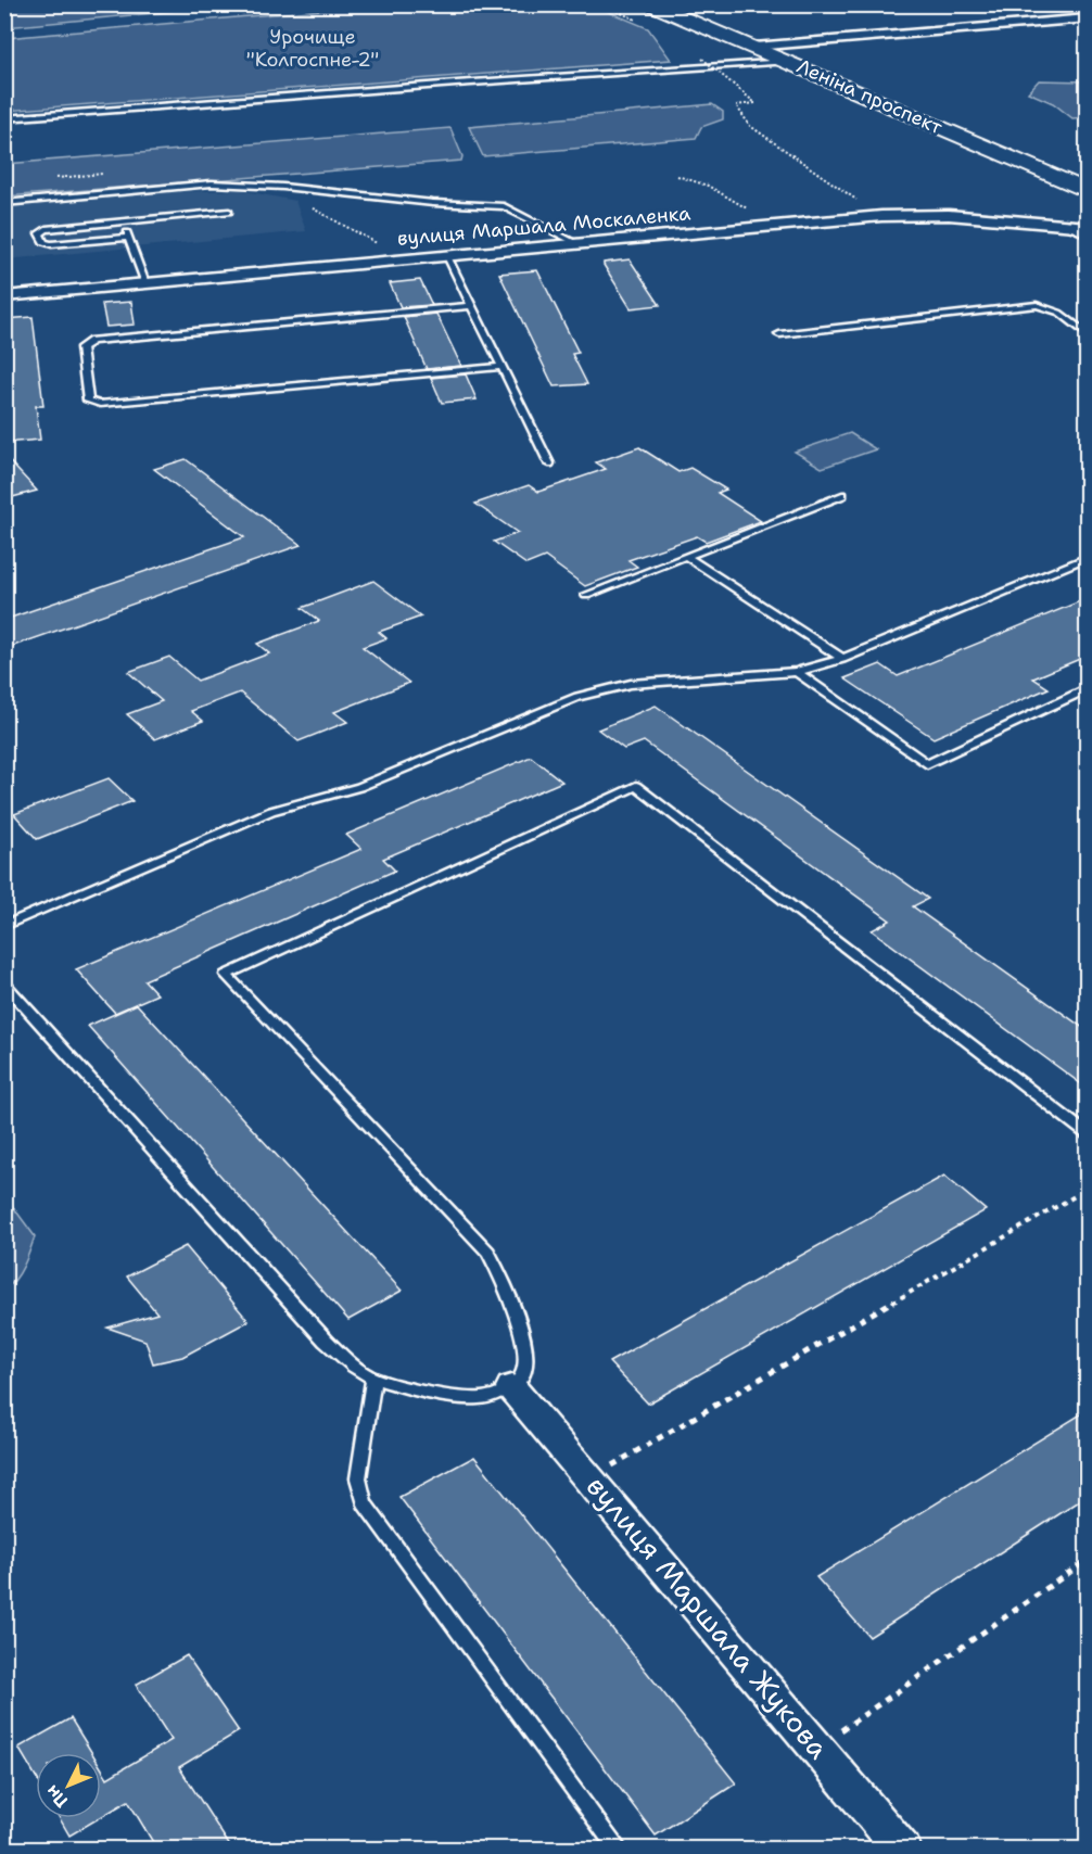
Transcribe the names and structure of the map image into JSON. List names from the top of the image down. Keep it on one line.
{"streets":{"main road":["Леніна проспект"],"street":["вулиця Маршала Москаленка","вулиця Маршала Жукова"]},"parks":["Урочище \"Колгоспне-2\""],"north":"bottom left"}
